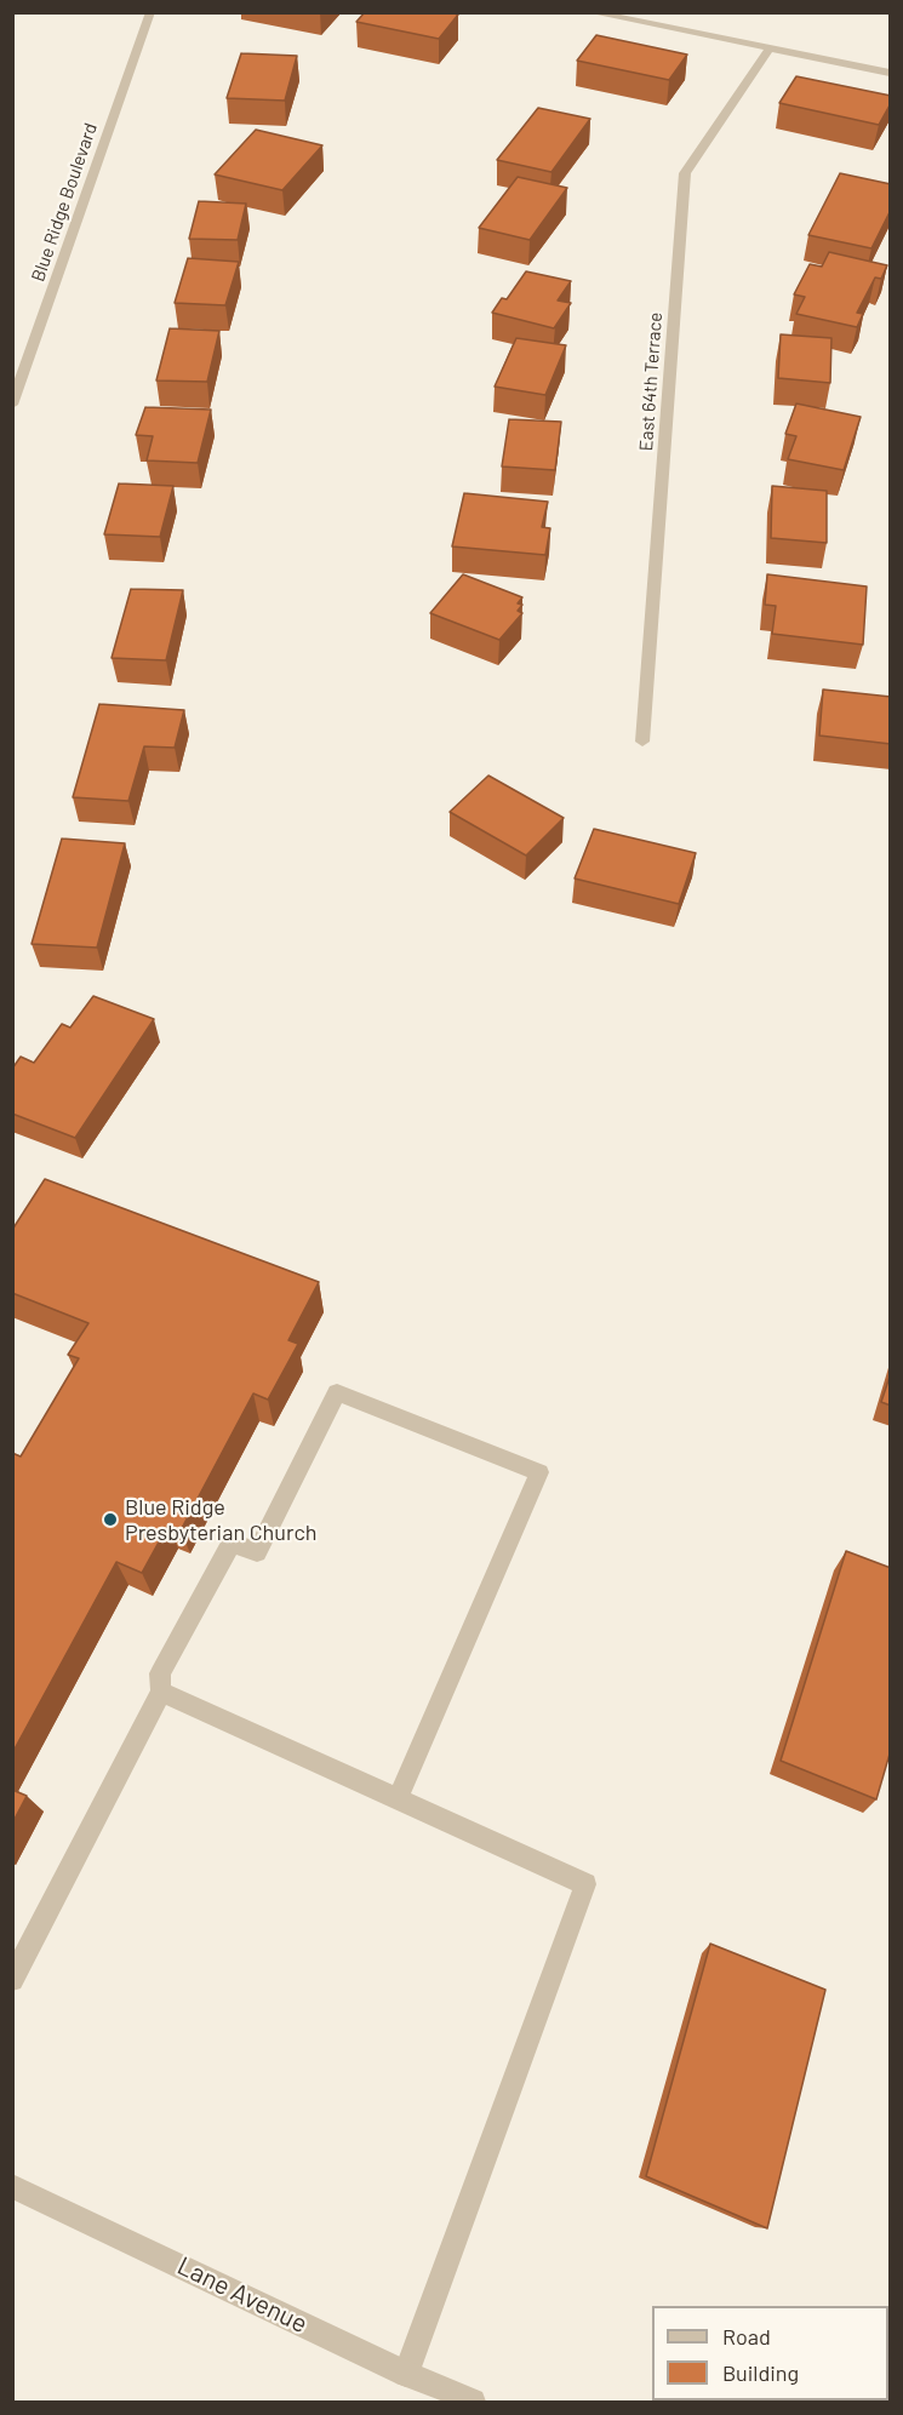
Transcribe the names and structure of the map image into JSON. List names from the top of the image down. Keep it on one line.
{"streets":{"street":["Blue Ridge Boulevard","East 64th Terrace","Lane Avenue"]},"places":["Blue Ridge Presbyterian Church"],"legend":["Road","Building"]}
